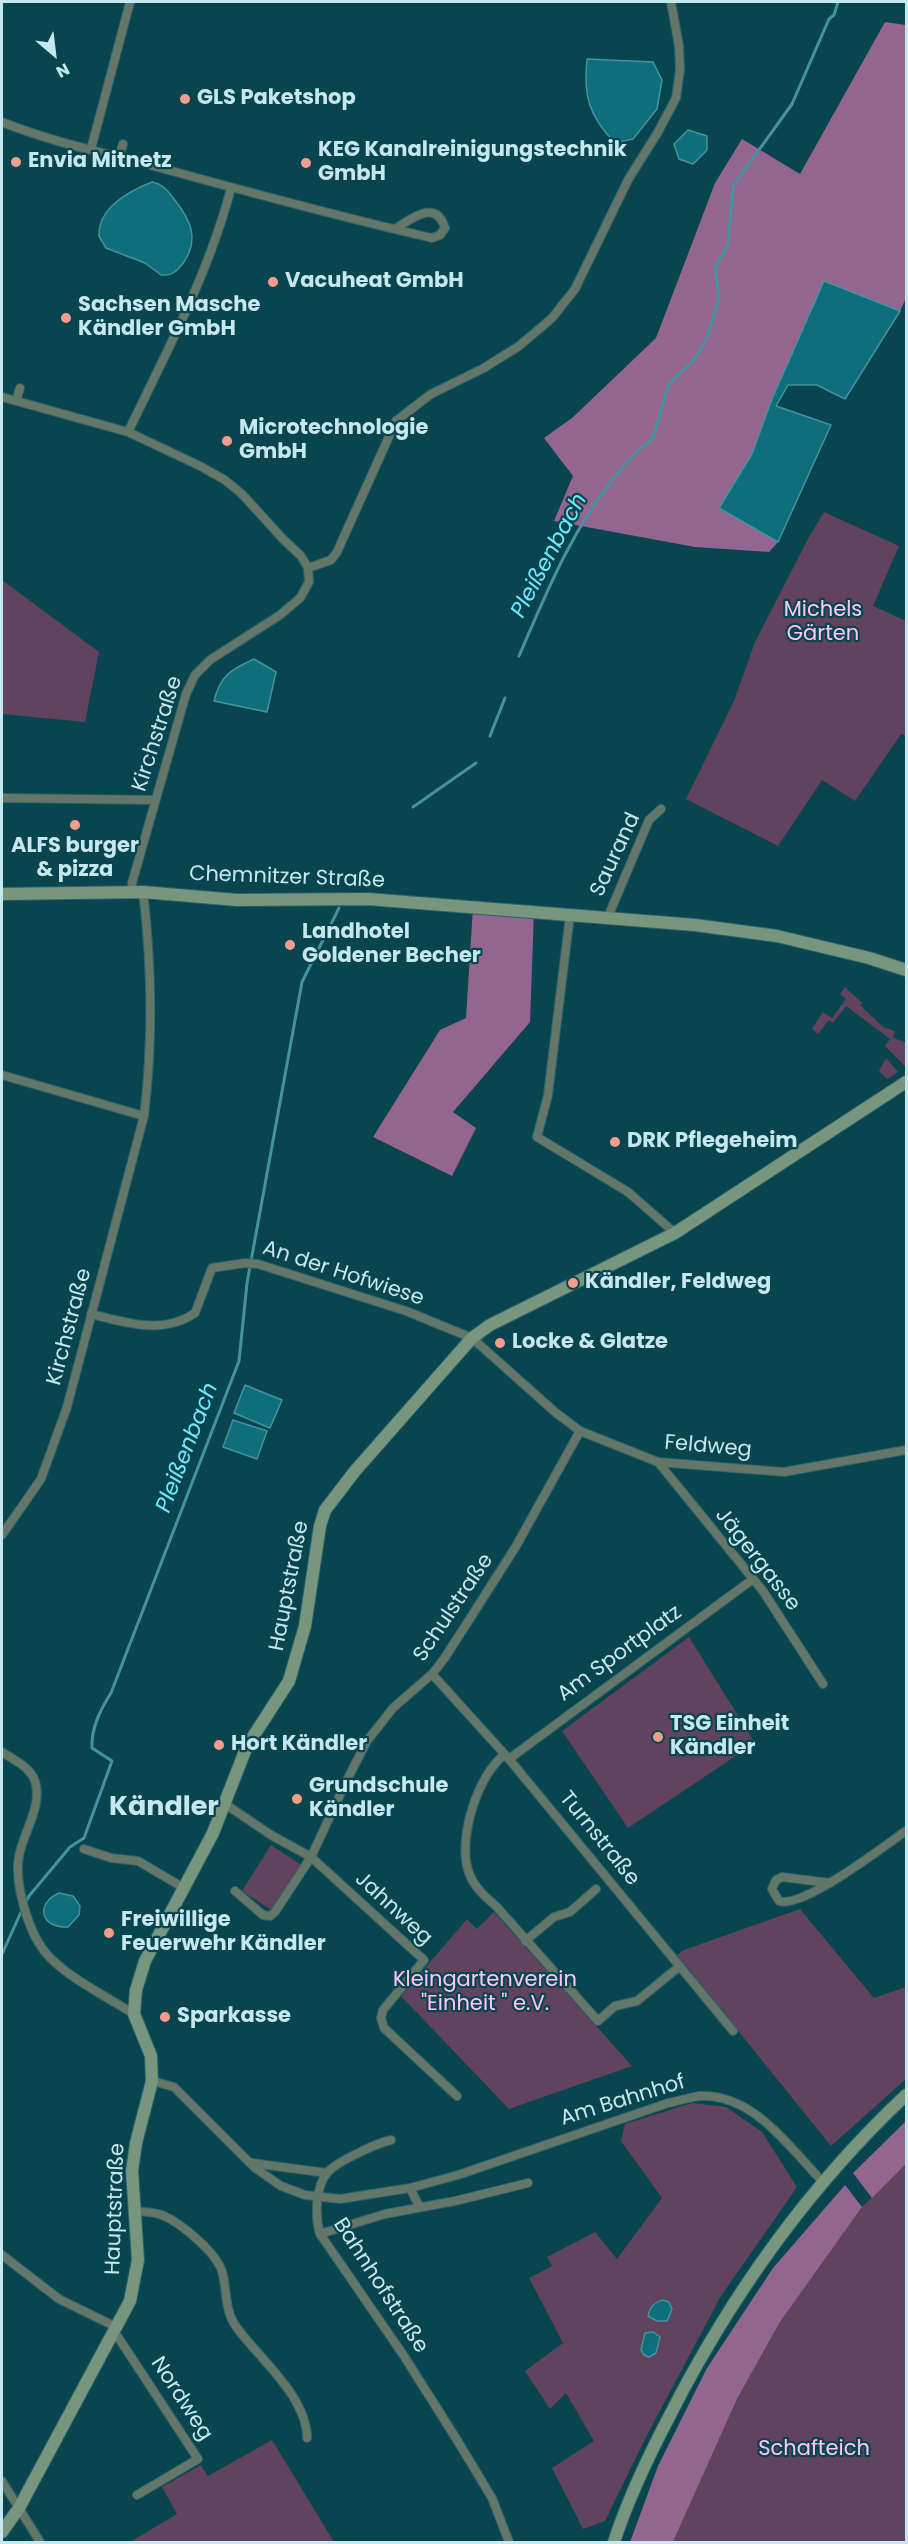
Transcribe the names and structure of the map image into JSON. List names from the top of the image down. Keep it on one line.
{"streets":{"street":["Kirchstraße","Saurand","Chemnitzer Straße","An der Hofwiese","Feldweg","Jägergasse","Hauptstraße","Schulstraße","Am Sportplatz","Turnstraße","Jahnweg","Am Bahnhof","Bahnhofstraße","Nordweg"]},"crossings":[["Kirchstraße","Chemnitzer Straße"],["Kirchstraße","An der Hofwiese"],["Saurand","Chemnitzer Straße"],["An der Hofwiese","Feldweg"],["An der Hofwiese","Hauptstraße"],["Feldweg","Jägergasse"],["Feldweg","Hauptstraße"],["Feldweg","Schulstraße"],["Jägergasse","Am Sportplatz"],["Hauptstraße","Bahnhofstraße"],["Hauptstraße","Nordweg"],["Schulstraße","Turnstraße"],["Schulstraße","Jahnweg"],["Am Sportplatz","Turnstraße"],["Am Bahnhof","Bahnhofstraße"]],"districts":["Kändler"],"water":["Pleißenbach"],"parks":["Michels Gärten","Kleingartenverein \"Einheit \" e.V.","Schafteich"],"places":["GLS Paketshop","Envia Mitnetz","KEG Kanalreinigungstechnik GmbH","Vacuheat GmbH","Sachsen Masche Kändler GmbH","Microtechnologie GmbH","ALFS burger & pizza","Landhotel Goldener Becher","DRK Pflegeheim","Kändler, Feldweg","Locke & Glatze","TSG Einheit Kändler","Hort Kändler","Grundschule Kändler","Freiwillige Feuerwehr Kändler","Sparkasse"],"north":"bottom right"}
